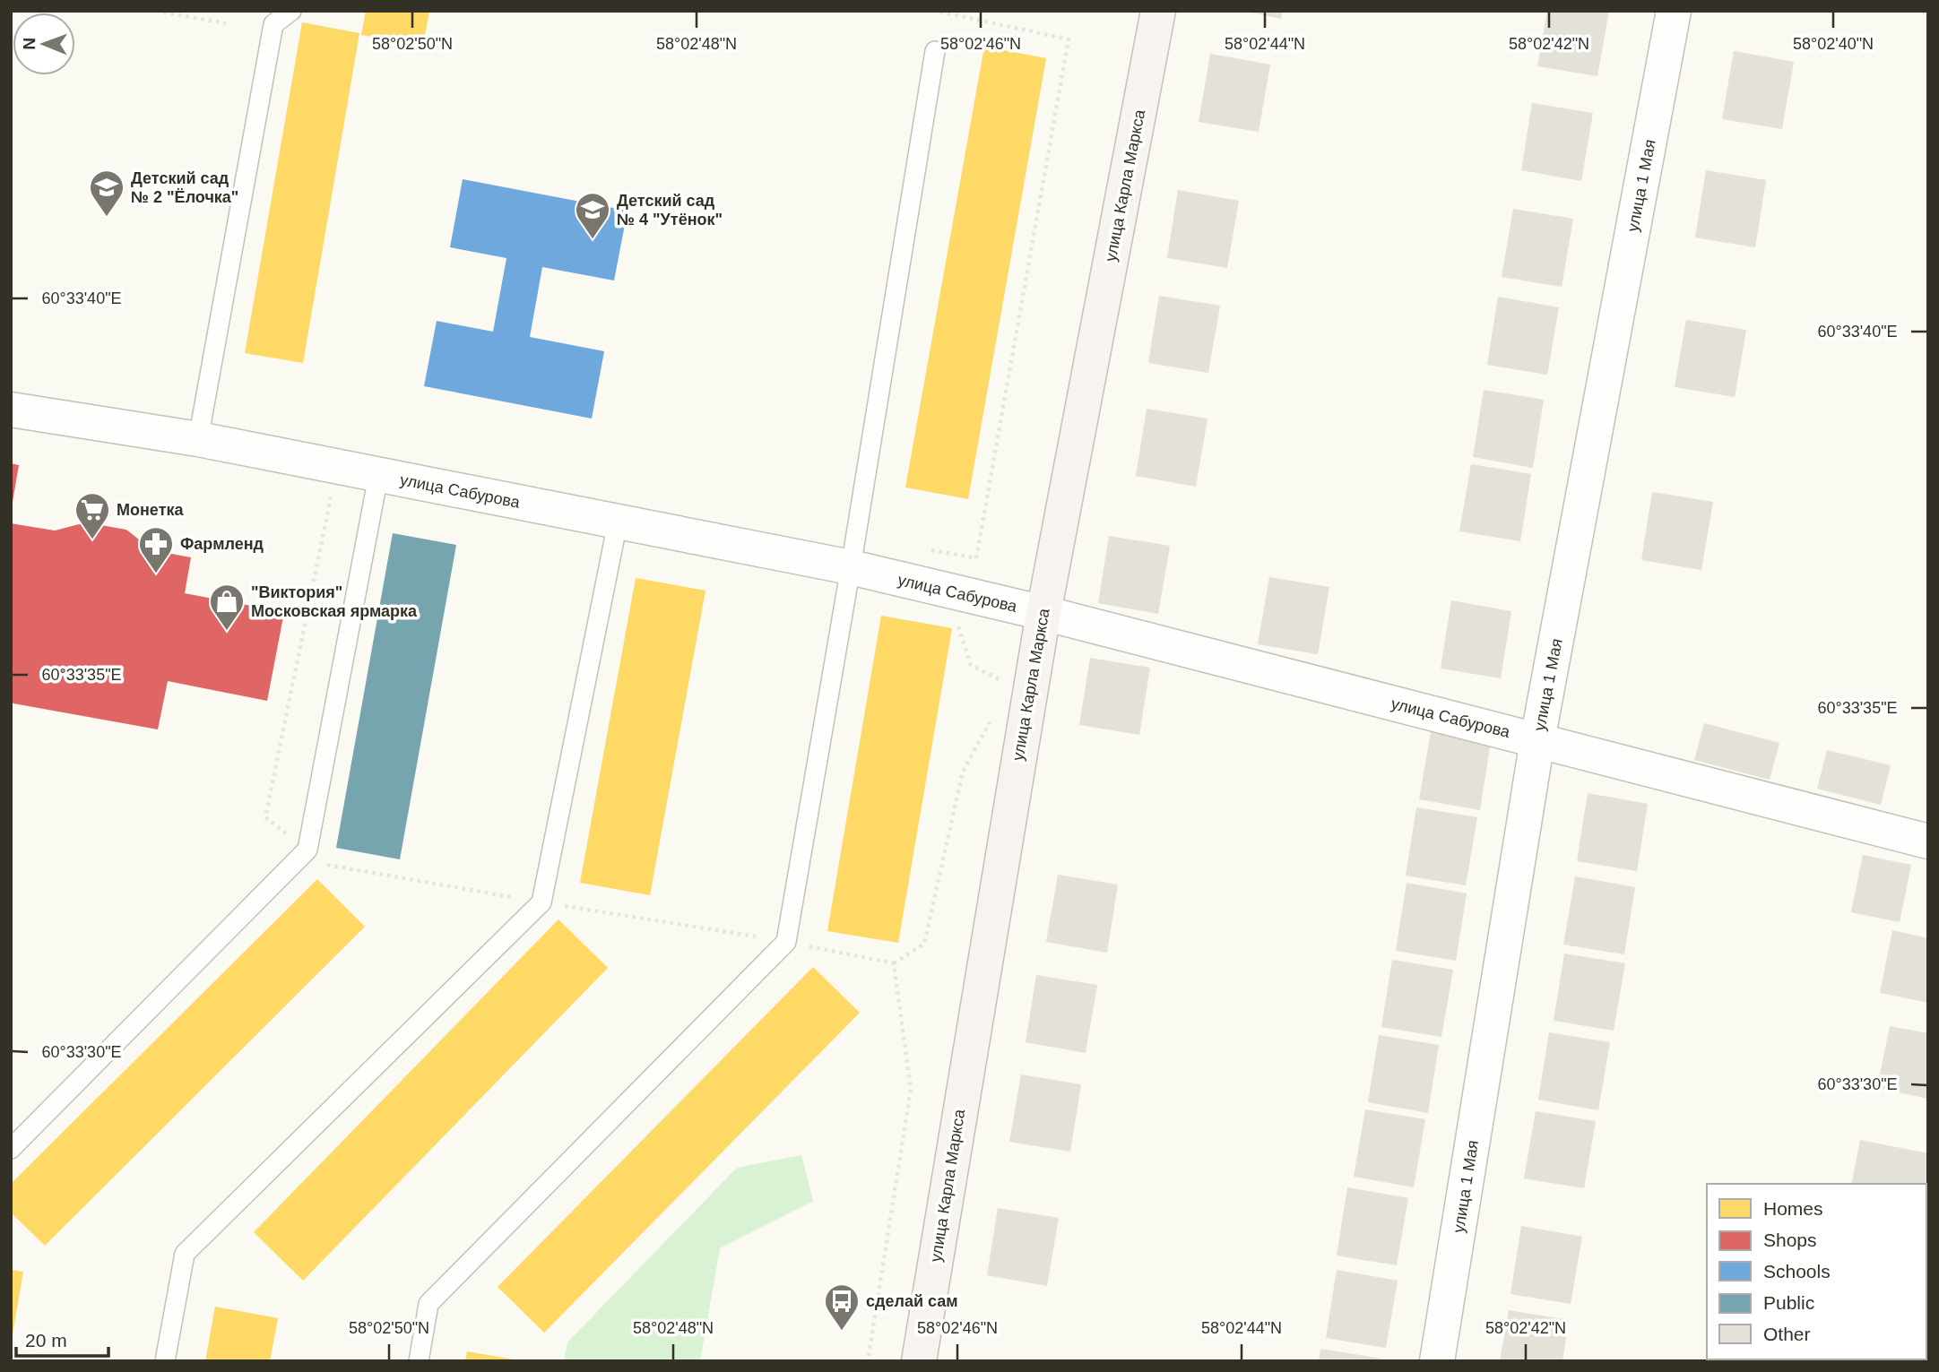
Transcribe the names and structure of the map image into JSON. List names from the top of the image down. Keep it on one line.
{"streets":{"street":["улица Карла Маркса","улица 1 Мая","улица Сабурова"]},"crossings":[["улица Карла Маркса","улица Сабурова"],["улица 1 Мая","улица Сабурова"]],"places":{"school or university":["Детский сад № 2 \"Ёлочка\"","Детский сад № 4 \"Утёнок\""],"supermarket":["Монетка"],"pharmacy":["Фармленд"],"shop":["\"Виктория\" Московская ярмарка"],"bus stop":["сделай сам"]},"legend":["Homes","Shops","Schools","Public","Other"],"scale_bar":"20 m","north":"left","coordinates":["58°02'50\"N","58°02'48\"N","58°02'46\"N","58°02'44\"N","58°02'42\"N","58°02'40\"N","60°33'40\"E","60°33'35\"E","60°33'30\"E"]}
